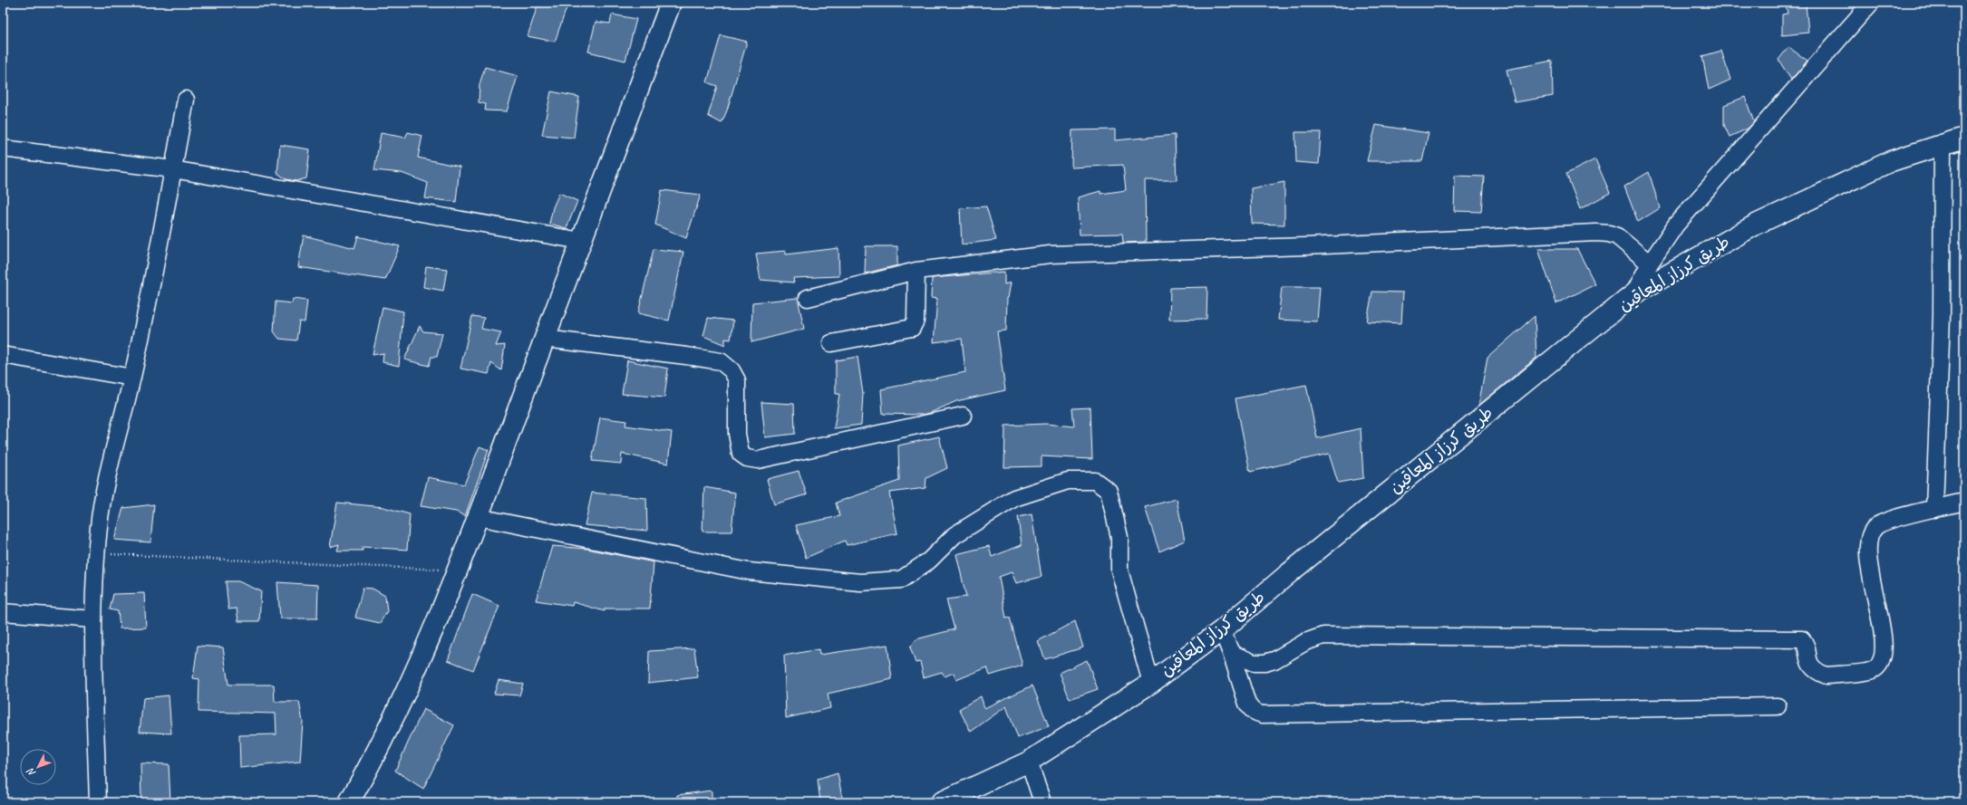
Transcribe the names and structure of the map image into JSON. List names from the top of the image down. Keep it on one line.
{"streets":{"street":["طريق كرزاز المعاقين"]},"north":"bottom left"}
